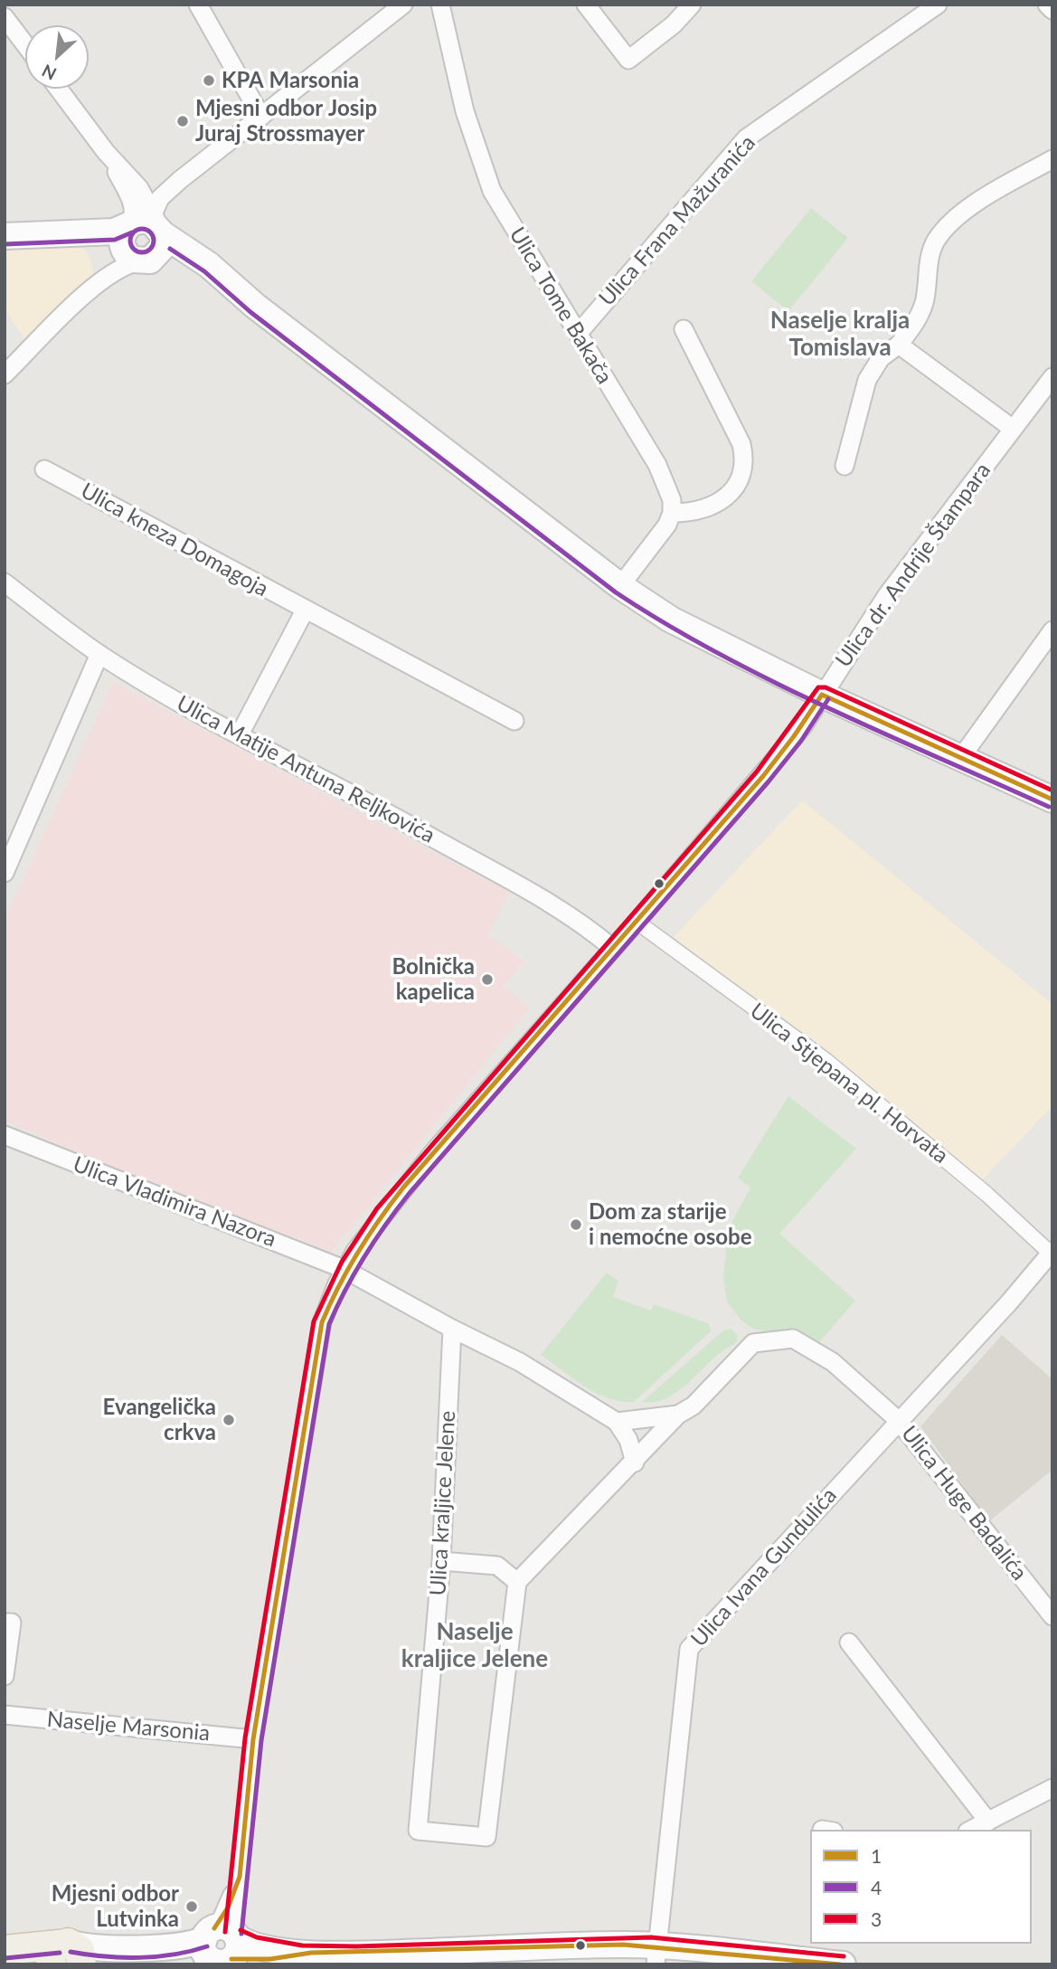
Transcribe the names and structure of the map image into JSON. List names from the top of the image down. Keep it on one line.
{"streets":{"street":["Ulica Frana Mažuranića","Ulica Tome Bakača","Ulica kneza Domagoja","Ulica dr. Andrije Štampara","Ulica Matije Antuna Reljkovića","Ulica Stjepana pl. Horvata","Ulica Vladimira Nazora","Ulica kraljice Jelene","Ulica Huge Badalića","Ulica Ivana Gundulića","Naselje Marsonia"]},"crossings":[["Ulica Frana Mažuranića","Ulica Tome Bakača"],["Ulica dr. Andrije Štampara","Ulica Matije Antuna Reljkovića"],["Ulica dr. Andrije Štampara","Ulica Stjepana pl. Horvata"],["Ulica dr. Andrije Štampara","Ulica Vladimira Nazora"],["Ulica dr. Andrije Štampara","Naselje Marsonia"],["Ulica Stjepana pl. Horvata","Ulica Ivana Gundulića"],["Ulica Huge Badalića","Ulica Ivana Gundulića"]],"districts":["Naselje kralja Tomislava","Naselje kraljice Jelene"],"places":["KPA Marsonia","Mjesni odbor Josip Juraj Strossmayer","Bolnička kapelica","Dom za starije i nemoćne osobe","Evangelička crkva","Mjesni odbor Lutvinka"],"lines":["transit line 4","transit line 3","transit line 1"],"legend":["1","4","3"],"north":"bottom left"}
